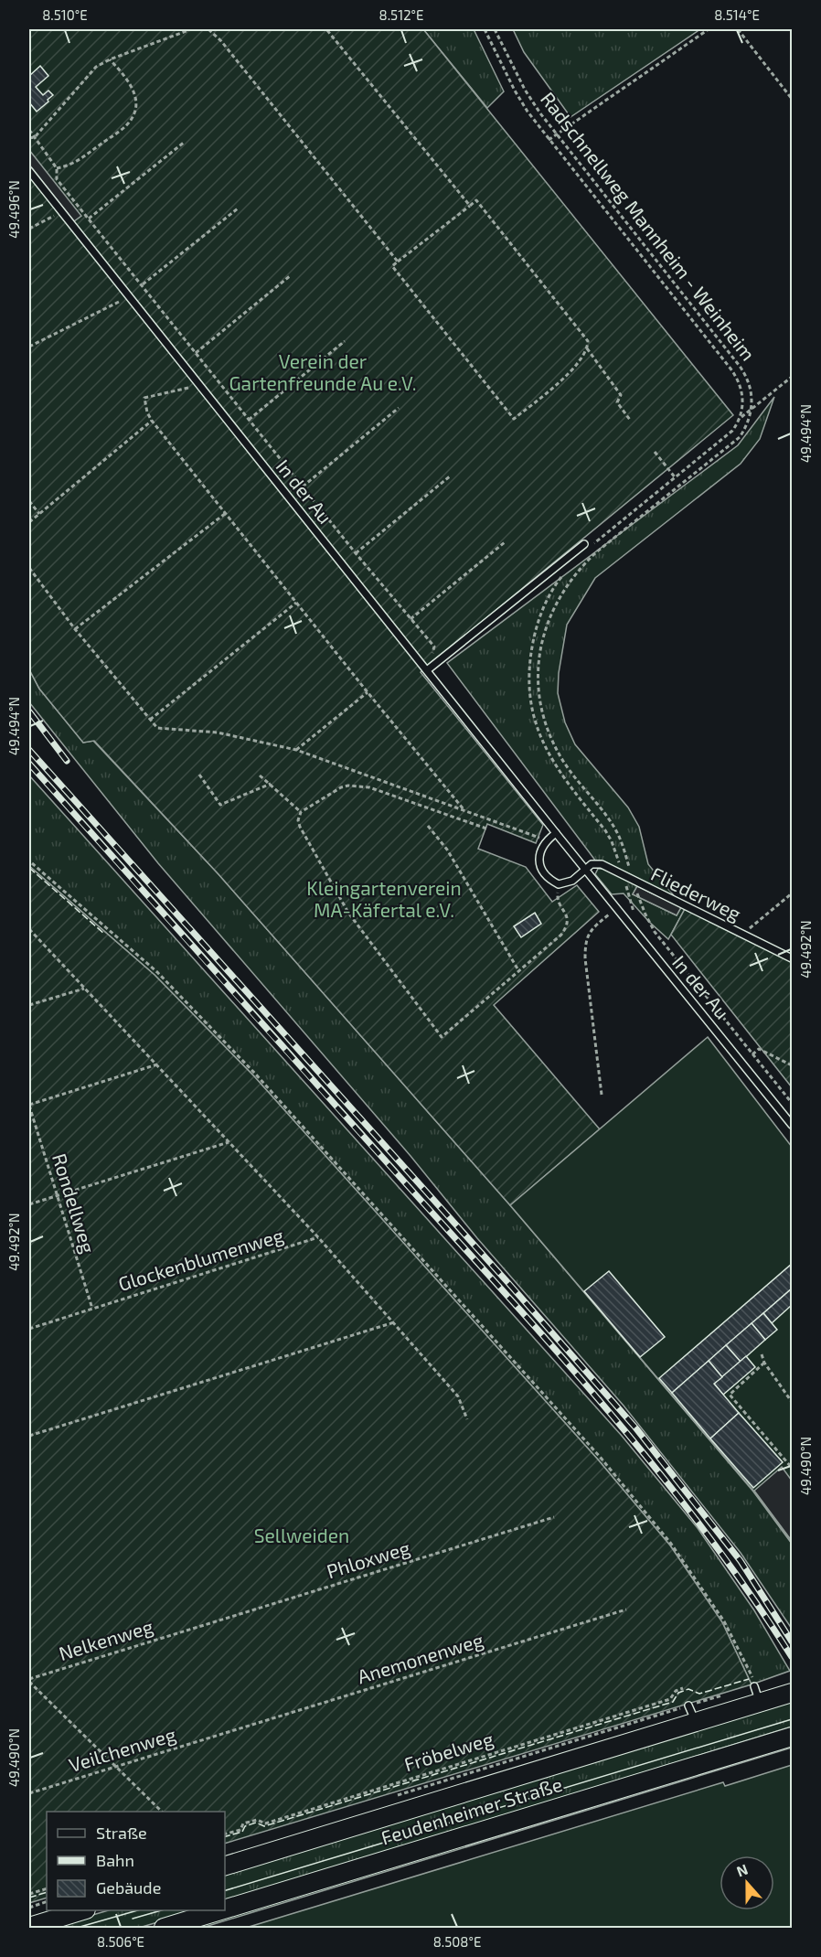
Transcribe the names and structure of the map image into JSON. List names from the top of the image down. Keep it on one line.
{"streets":{"main road":["Feudenheimer Straße"],"lane":["In der Au","Fliederweg"],"path":["Radschnellweg Mannheim - Weinheim","Rondellweg","Glockenblumenweg","Phloxweg","Nelkenweg","Anemonenweg","Veilchenweg","Fröbelweg"]},"crossings":[["Radschnellweg Mannheim - Weinheim","Fliederweg"],["In der Au","Fliederweg"],["Rondellweg","Glockenblumenweg"],["Phloxweg","Nelkenweg"],["Anemonenweg","Veilchenweg"]],"parks":["Verein der Gartenfreunde Au e.V.","Kleingartenverein MA-Käfertal e.V.","Sellweiden"],"legend":["Straße","Bahn","Gebäude"],"north":"top","coordinates":["8.510°E","8.512°E","8.514°E","49.496°N","49.494°N","49.492°N","49.490°N","8.506°E","8.508°E"]}
